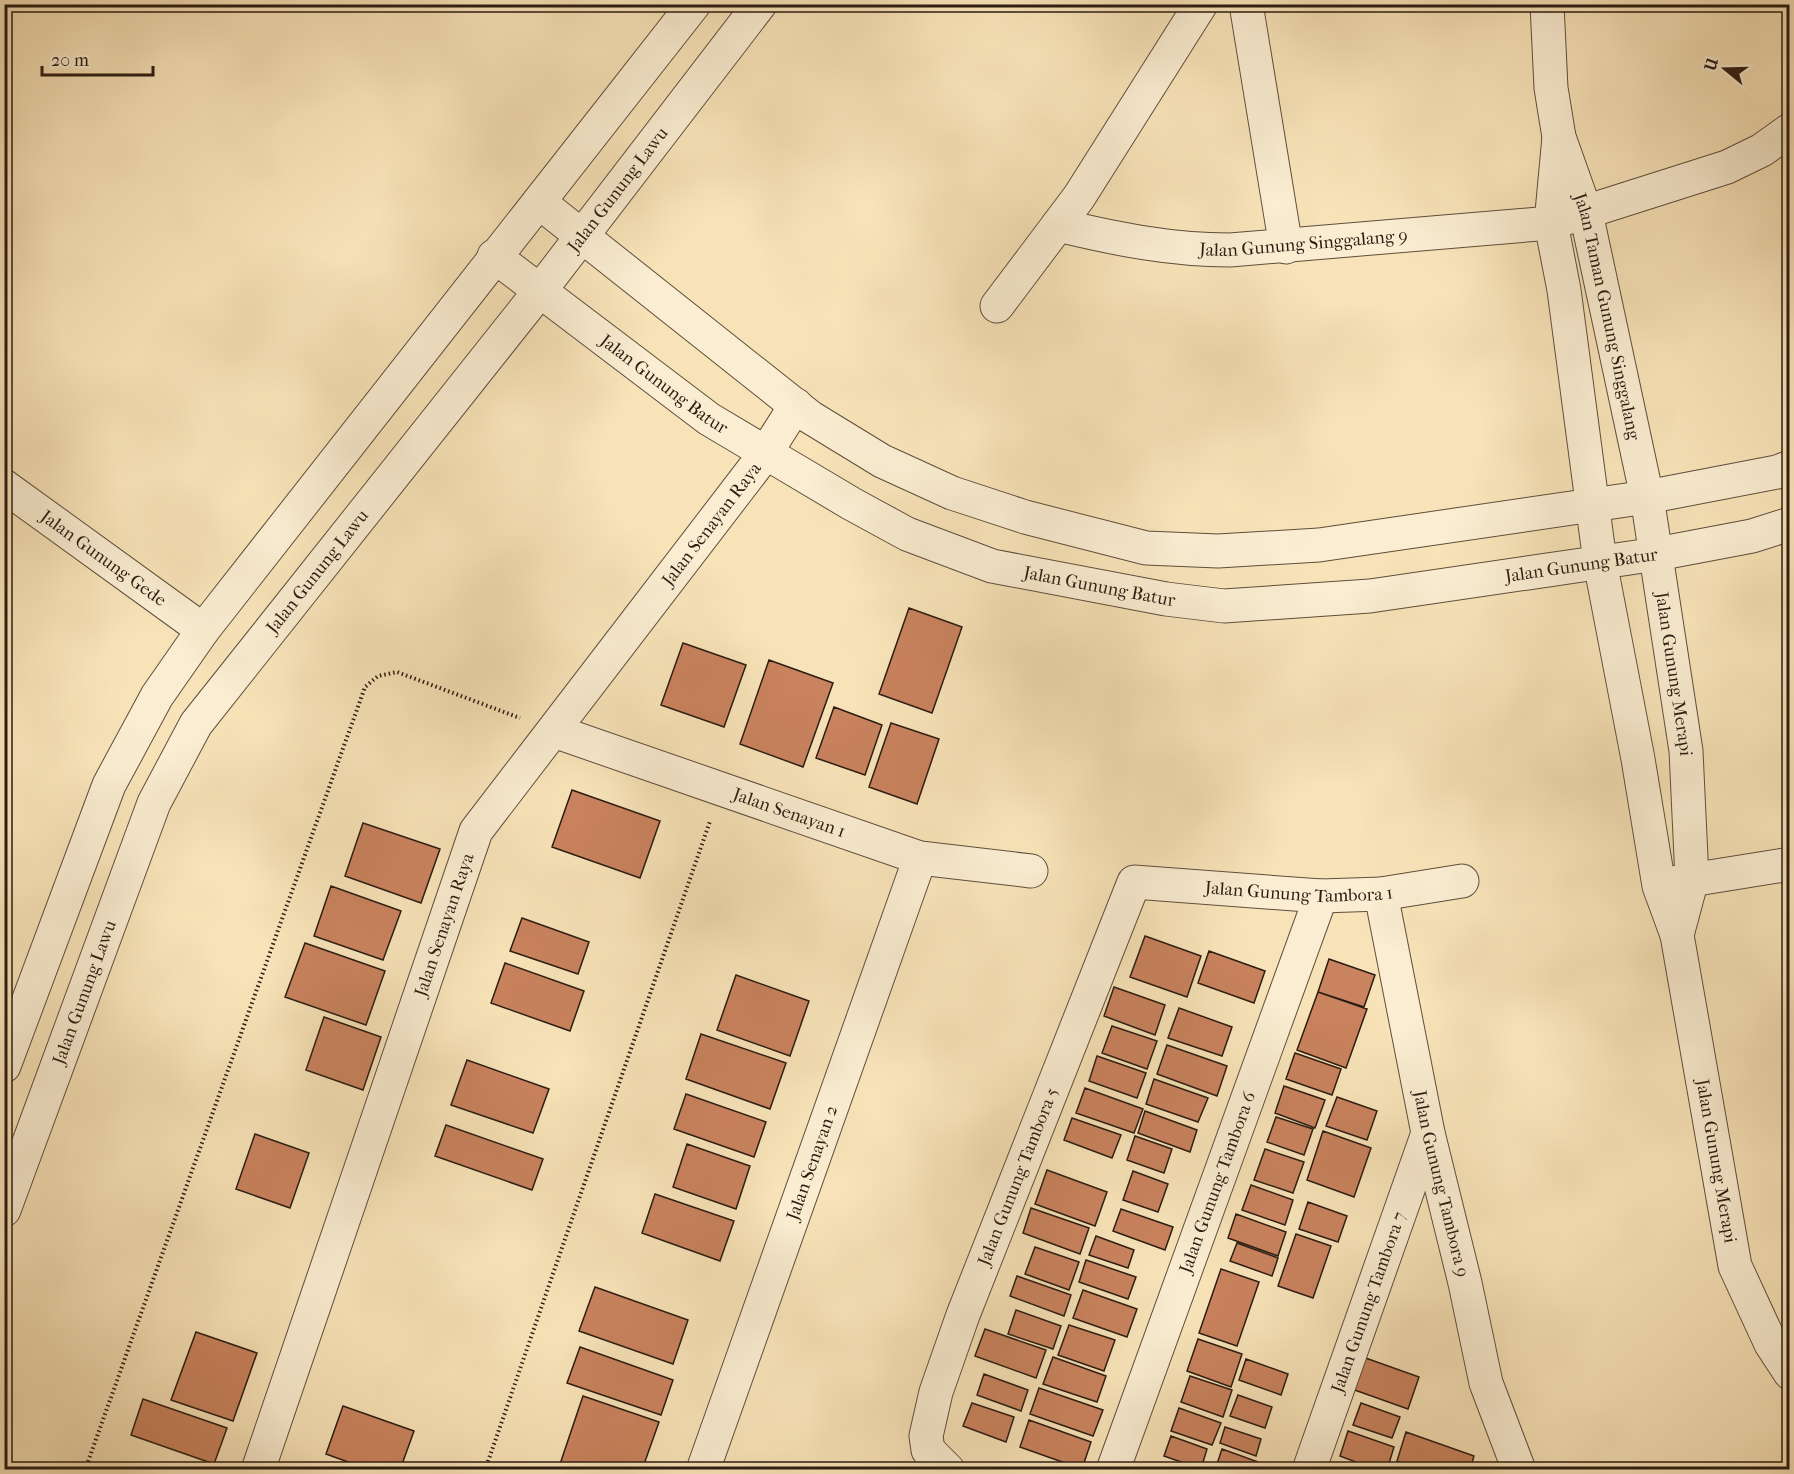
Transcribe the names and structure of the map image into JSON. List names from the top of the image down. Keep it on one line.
{"streets":{"street":["Jalan Gunung Lawu","Jalan Gunung Singgalang 9","Jalan Taman Gunung Singgalang","Jalan Gunung Batur","Jalan Senayan Raya","Jalan Gunung Gede","Jalan Gunung Merapi","Jalan Senayan 1","Jalan Gunung Tambora 1","Jalan Senayan 2","Jalan Gunung Tambora 5","Jalan Gunung Tambora 6","Jalan Gunung Tambora 9","Jalan Gunung Tambora 7"]},"crossings":[["Jalan Gunung Lawu","Jalan Gunung Batur"],["Jalan Gunung Singgalang 9","Jalan Taman Gunung Singgalang"],["Jalan Taman Gunung Singgalang","Jalan Gunung Batur"],["Jalan Taman Gunung Singgalang","Jalan Gunung Merapi"],["Jalan Gunung Batur","Jalan Senayan Raya"],["Jalan Gunung Batur","Jalan Gunung Merapi"],["Jalan Senayan Raya","Jalan Senayan 1"],["Jalan Senayan 1","Jalan Senayan 2"],["Jalan Gunung Tambora 1","Jalan Gunung Tambora 5"],["Jalan Gunung Tambora 1","Jalan Gunung Tambora 6"],["Jalan Gunung Tambora 1","Jalan Gunung Tambora 9"],["Jalan Gunung Tambora 9","Jalan Gunung Tambora 7"]],"scale_bar":"20 m","north":"left"}
